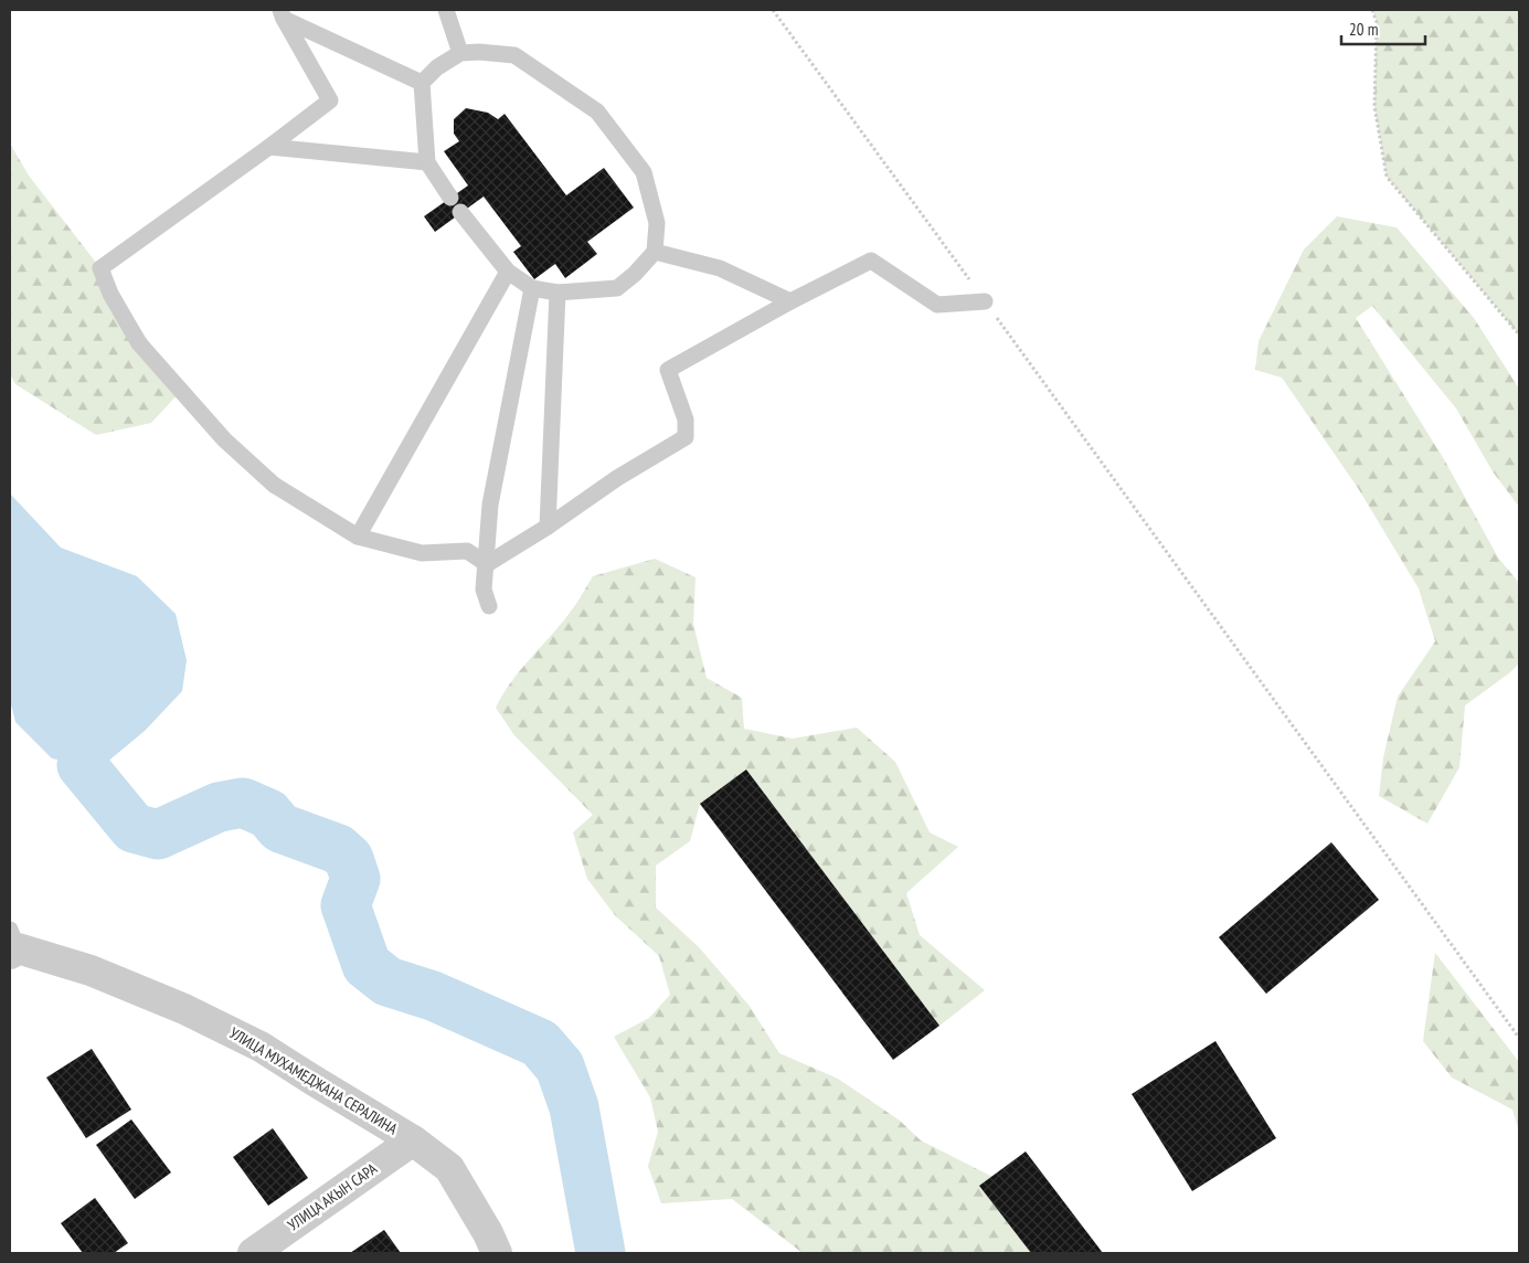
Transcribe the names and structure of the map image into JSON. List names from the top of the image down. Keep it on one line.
{"streets":{"street":["УЛИЦА МУХАМЕДЖАНА СЕРАЛИНА","УЛИЦА АКЫН САРА"]},"crossings":[["УЛИЦА МУХАМЕДЖАНА СЕРАЛИНА","УЛИЦА АКЫН САРА"]],"scale_bar":"20 m"}
